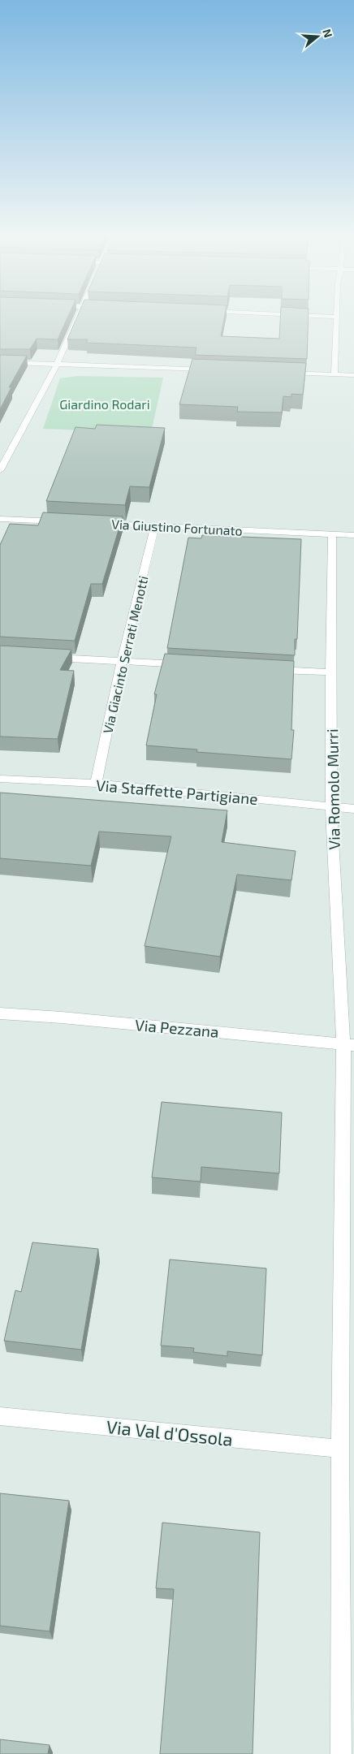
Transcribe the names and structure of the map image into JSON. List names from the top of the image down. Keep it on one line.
{"streets":{"street":["Via Giustino Fortunato","Via Giacinto Serrati Menotti","Via Romolo Murri","Via Staffette Partigiane","Via Pezzana","Via Val d'Ossola"]},"crossings":[["Via Giustino Fortunato","Via Giacinto Serrati Menotti"],["Via Giustino Fortunato","Via Romolo Murri"],["Via Giacinto Serrati Menotti","Via Staffette Partigiane"],["Via Romolo Murri","Via Staffette Partigiane"],["Via Romolo Murri","Via Pezzana"],["Via Romolo Murri","Via Val d'Ossola"]],"parks":["Giardino Rodari"],"north":"right"}
